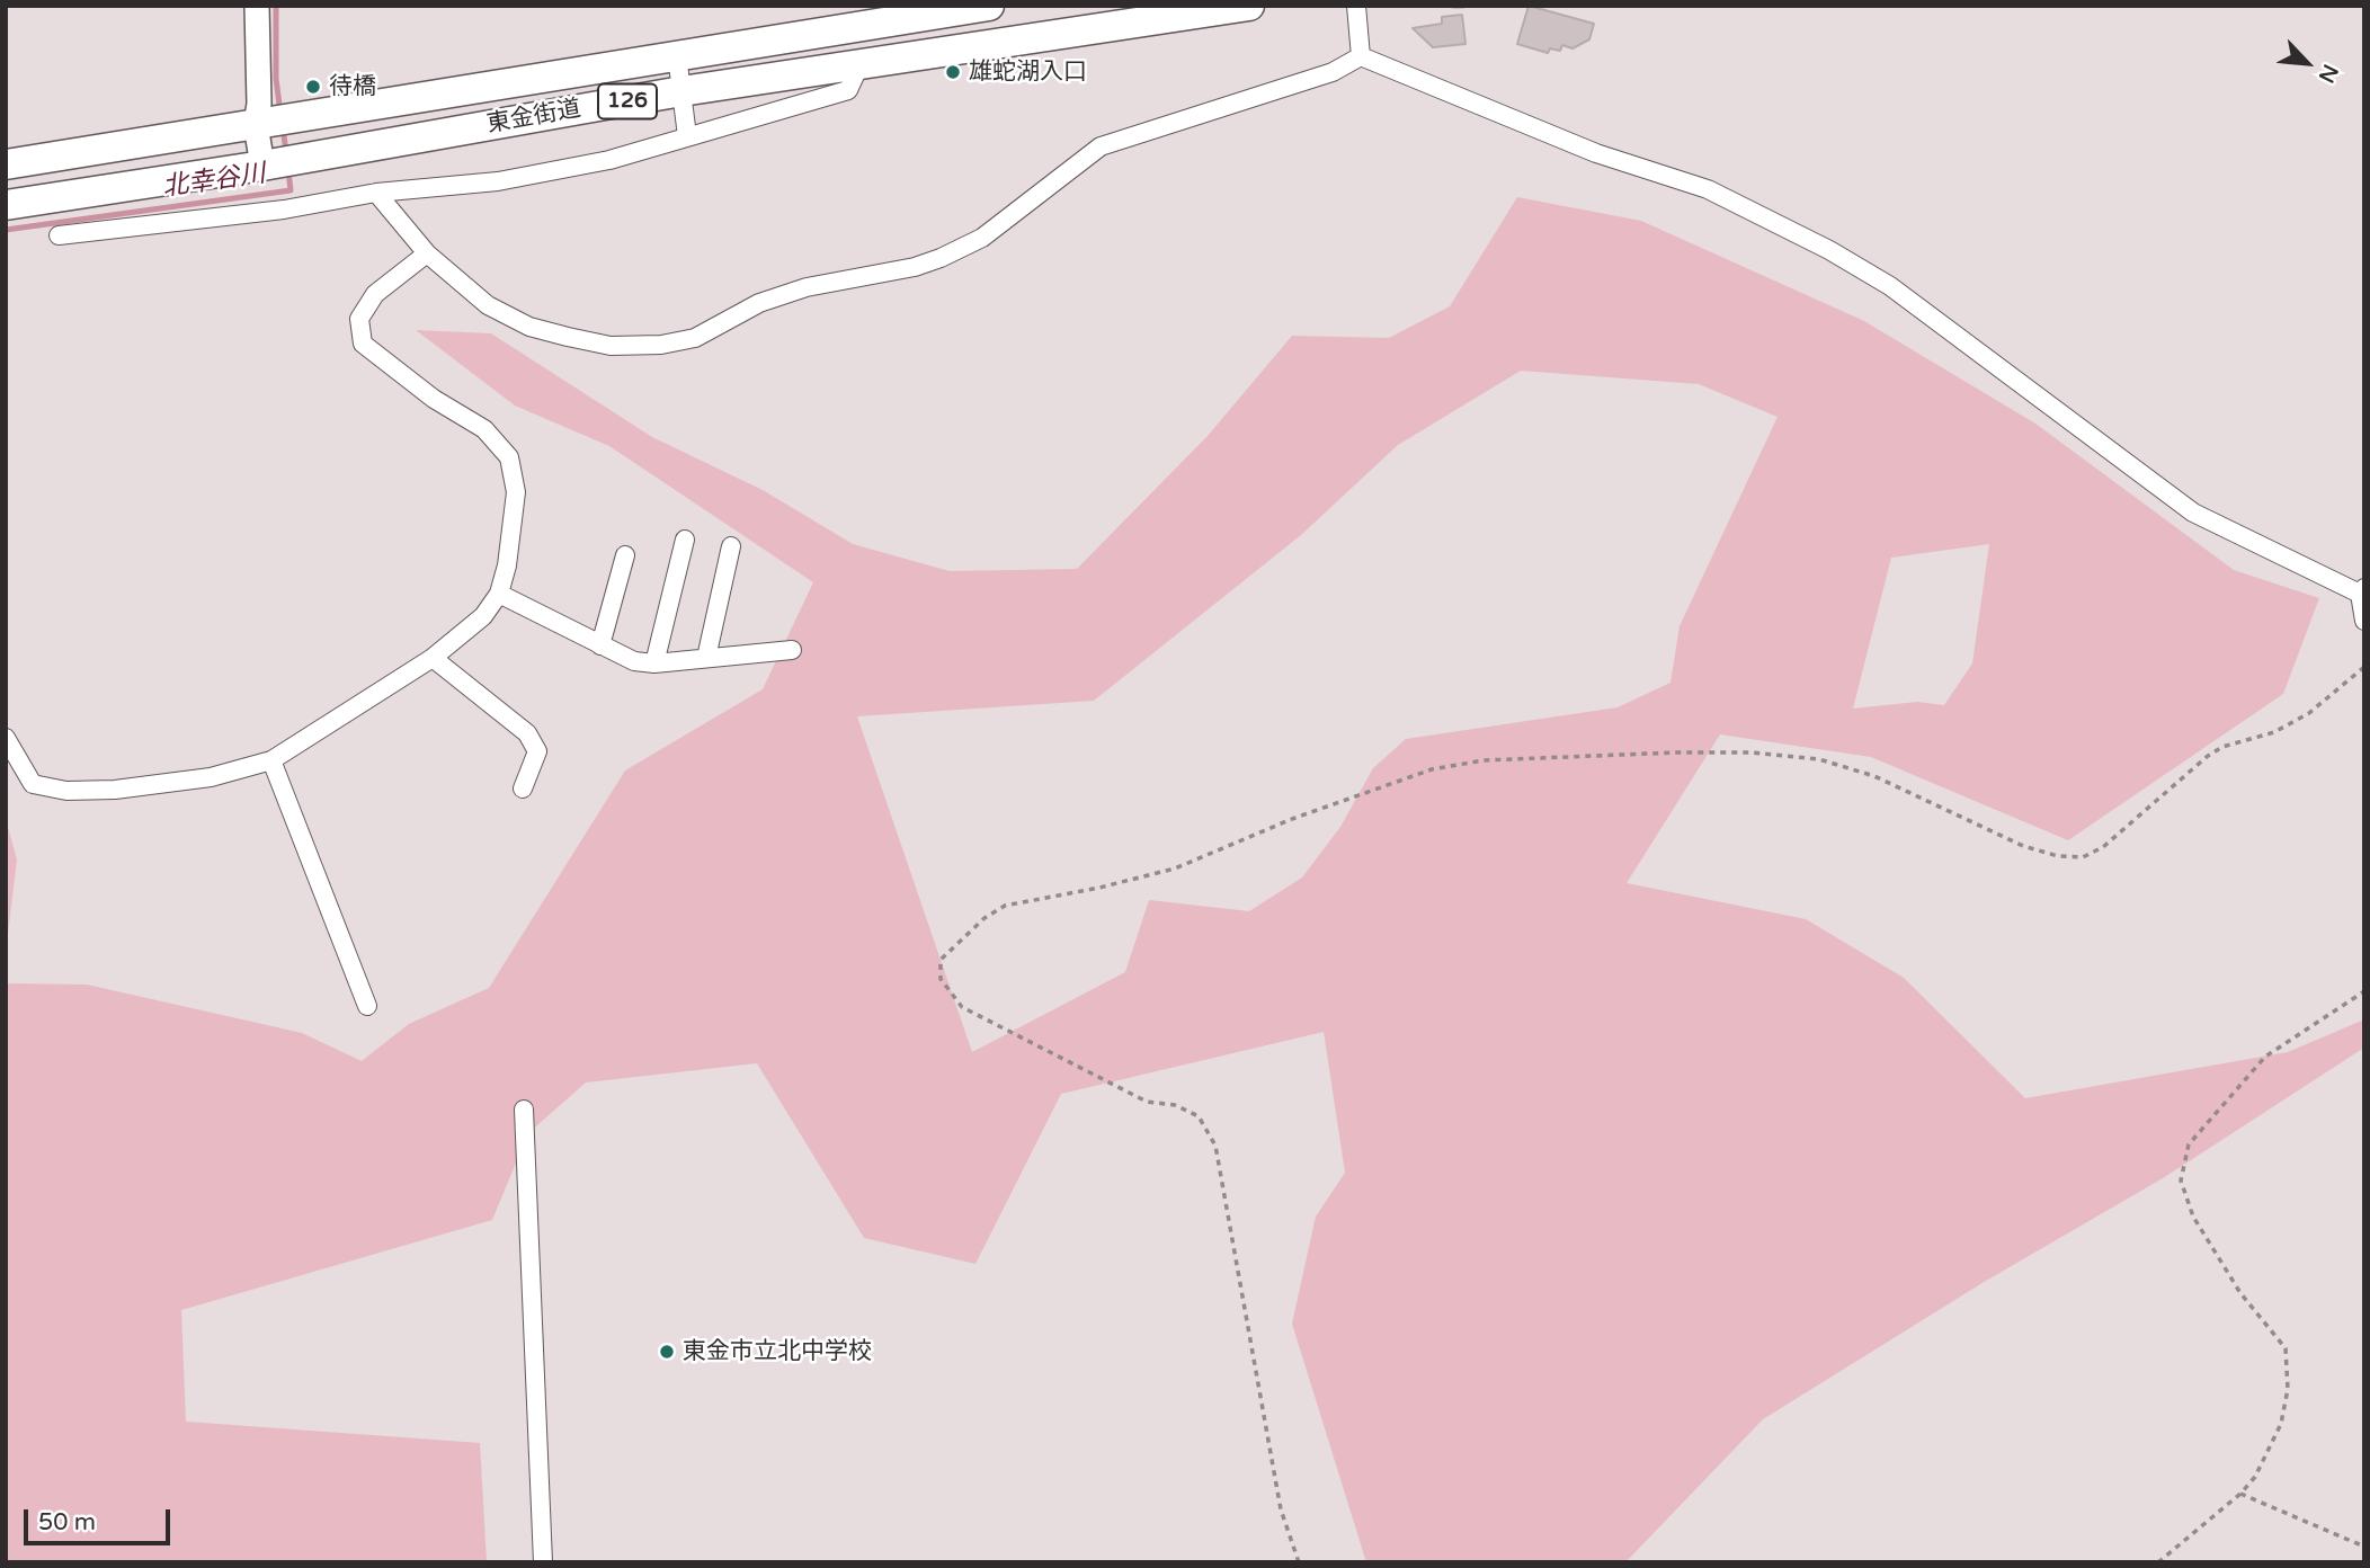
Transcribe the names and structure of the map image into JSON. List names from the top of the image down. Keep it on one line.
{"streets":{"highway":["126","東金街道"]},"water":["北幸谷川"],"places":["雄蛇湖入口","待橋","東金市立北中学校"],"scale_bar":"50 m","north":"bottom right"}
